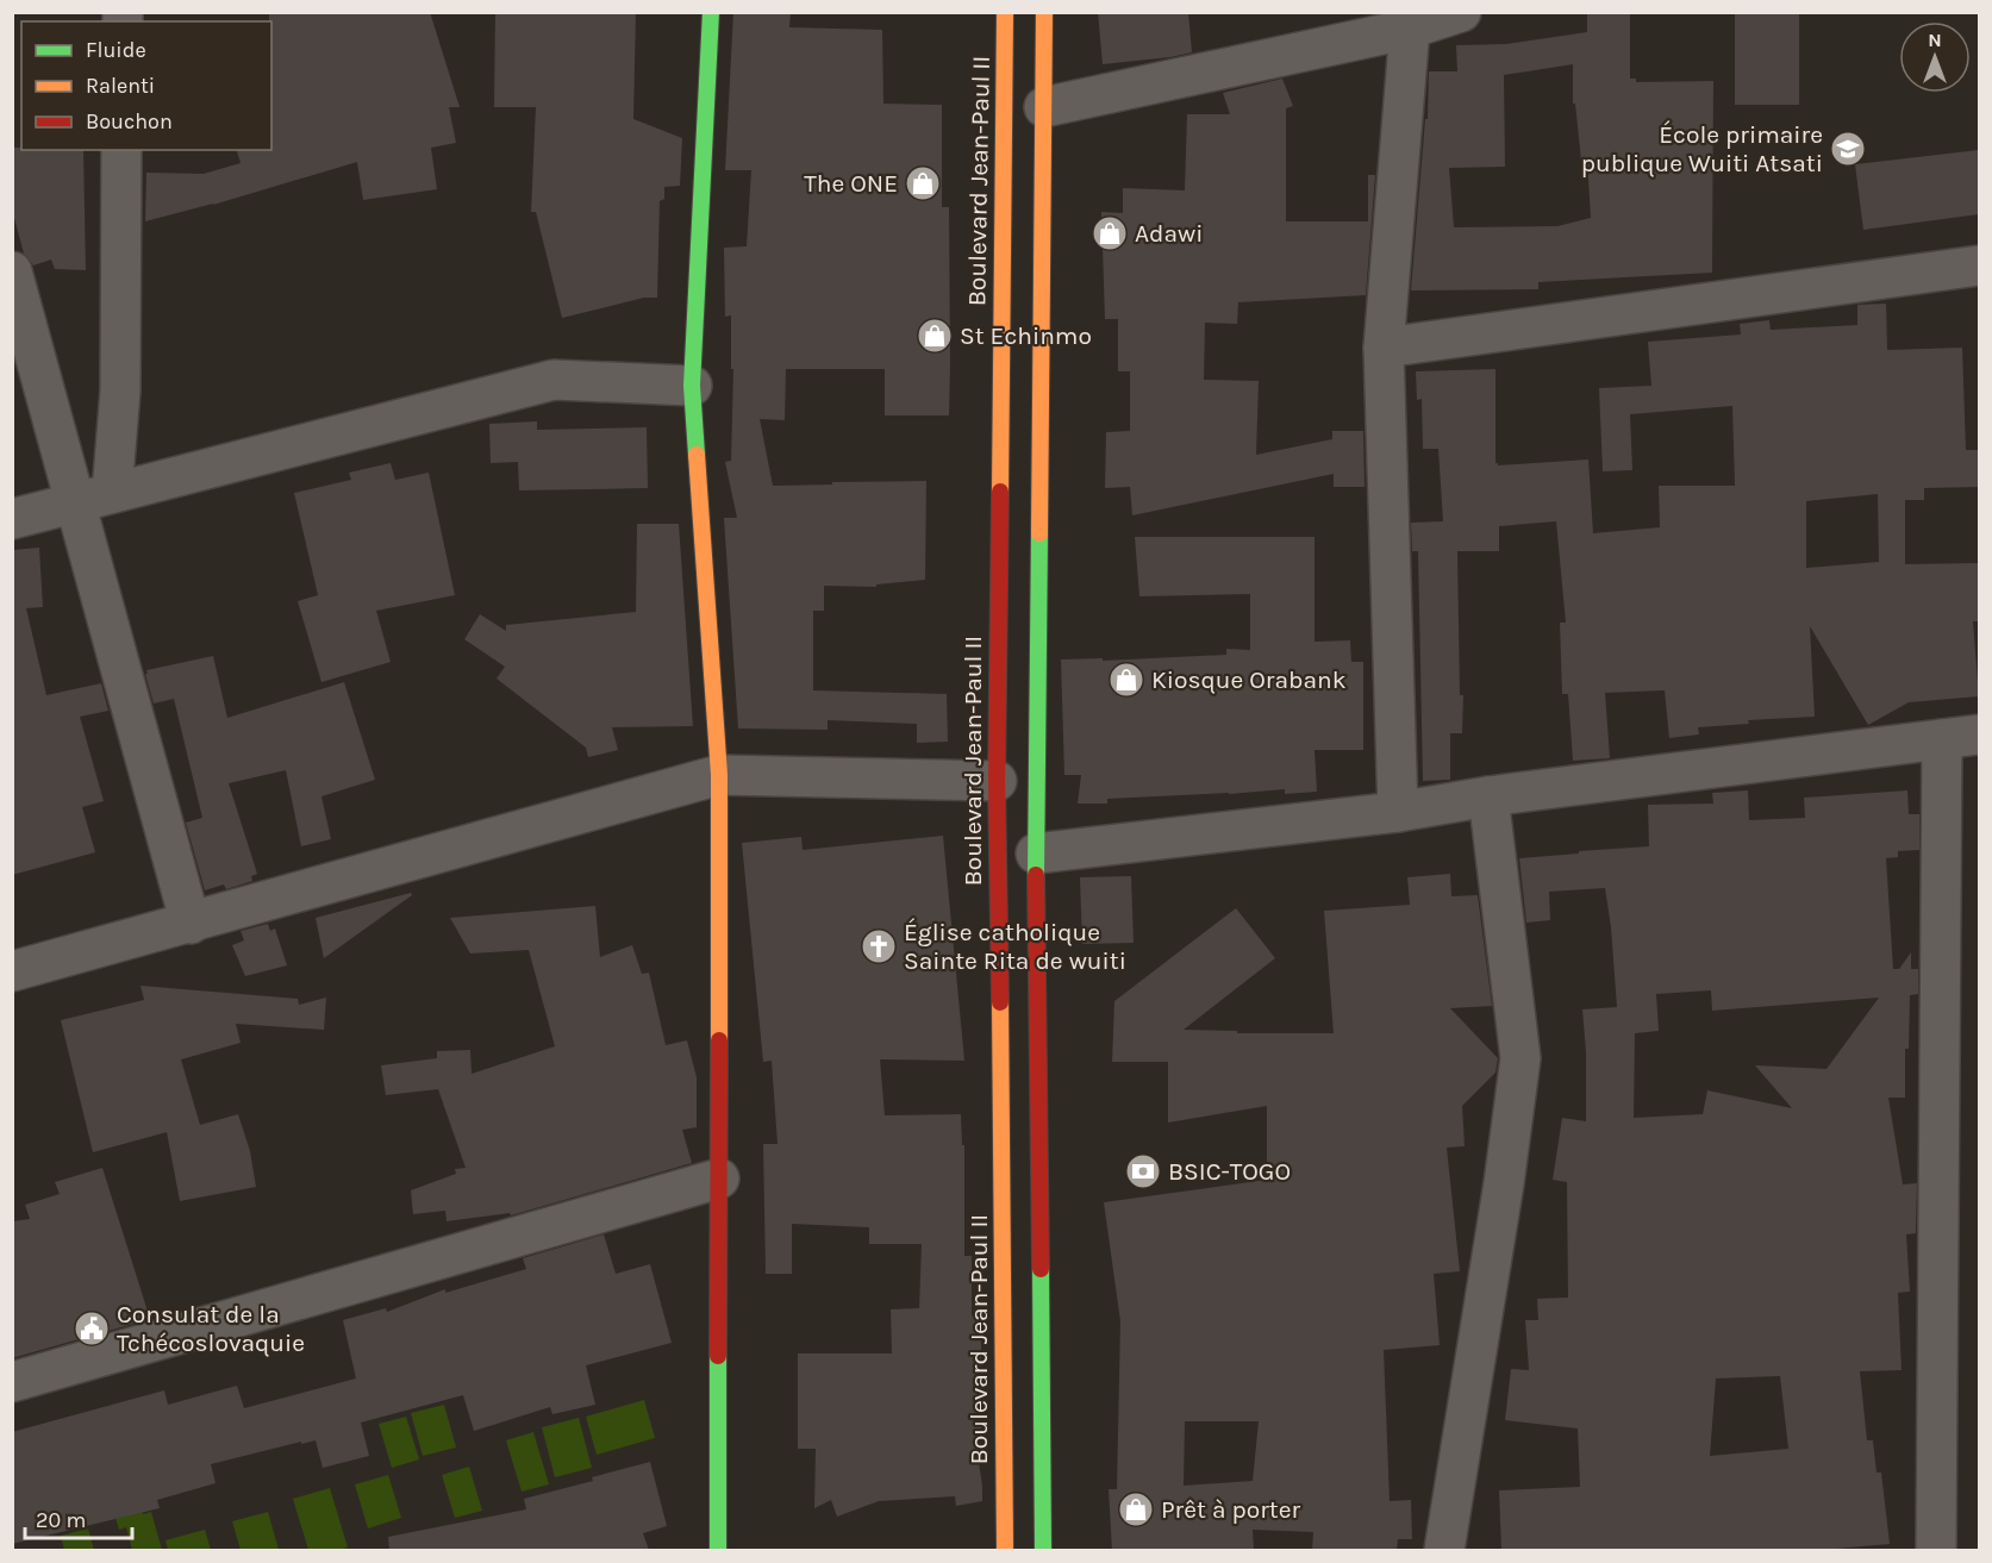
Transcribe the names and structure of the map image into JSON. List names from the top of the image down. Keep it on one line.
{"streets":{"main road":["Boulevard Jean-Paul II"]},"places":{"school or university":["École primaire publique Wuiti Atsati"],"shop":["The ONE","Adawi","St Echinmo","Kiosque Orabank","Prêt à porter"],"church":["Église catholique Sainte Rita de wuiti"],"bank":["BSIC-TOGO"],"public building":["Consulat de la Tchécoslovaquie"]},"legend":["Fluide","Ralenti","Bouchon"],"scale_bar":"20 m","north":"top"}
